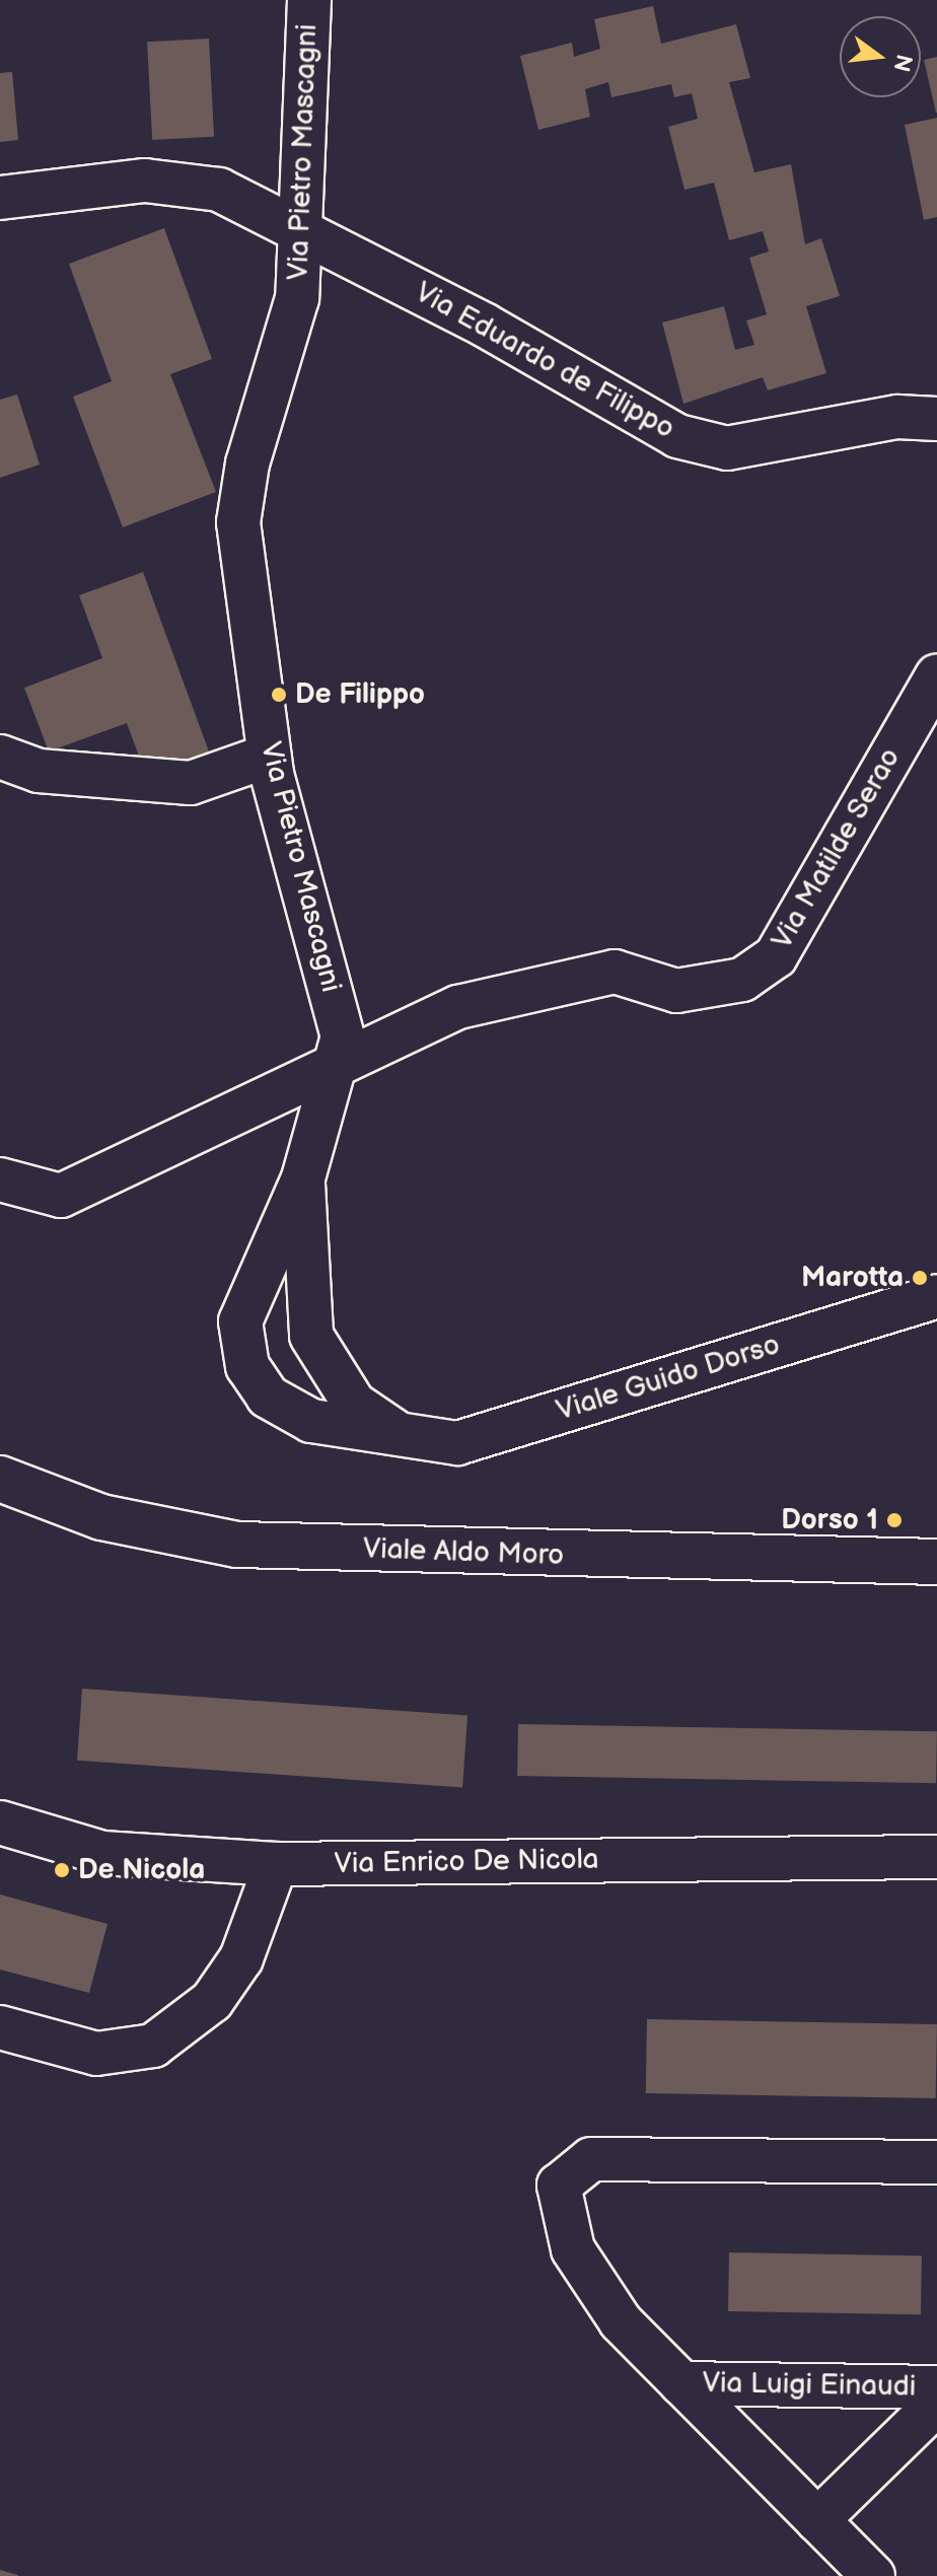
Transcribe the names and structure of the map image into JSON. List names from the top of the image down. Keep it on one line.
{"streets":{"street":["Via Pietro Mascagni","Via Eduardo de Filippo","Via Matilde Serao","Viale Guido Dorso","Viale Aldo Moro","Via Enrico De Nicola","Via Luigi Einaudi"]},"crossings":[["Via Pietro Mascagni","Via Eduardo de Filippo"],["Via Pietro Mascagni","Via Matilde Serao"],["Via Pietro Mascagni","Viale Guido Dorso"],["Via Matilde Serao","Viale Guido Dorso"]],"places":["De Filippo","Marotta","Dorso 1","De Nicola"],"north":"right"}
